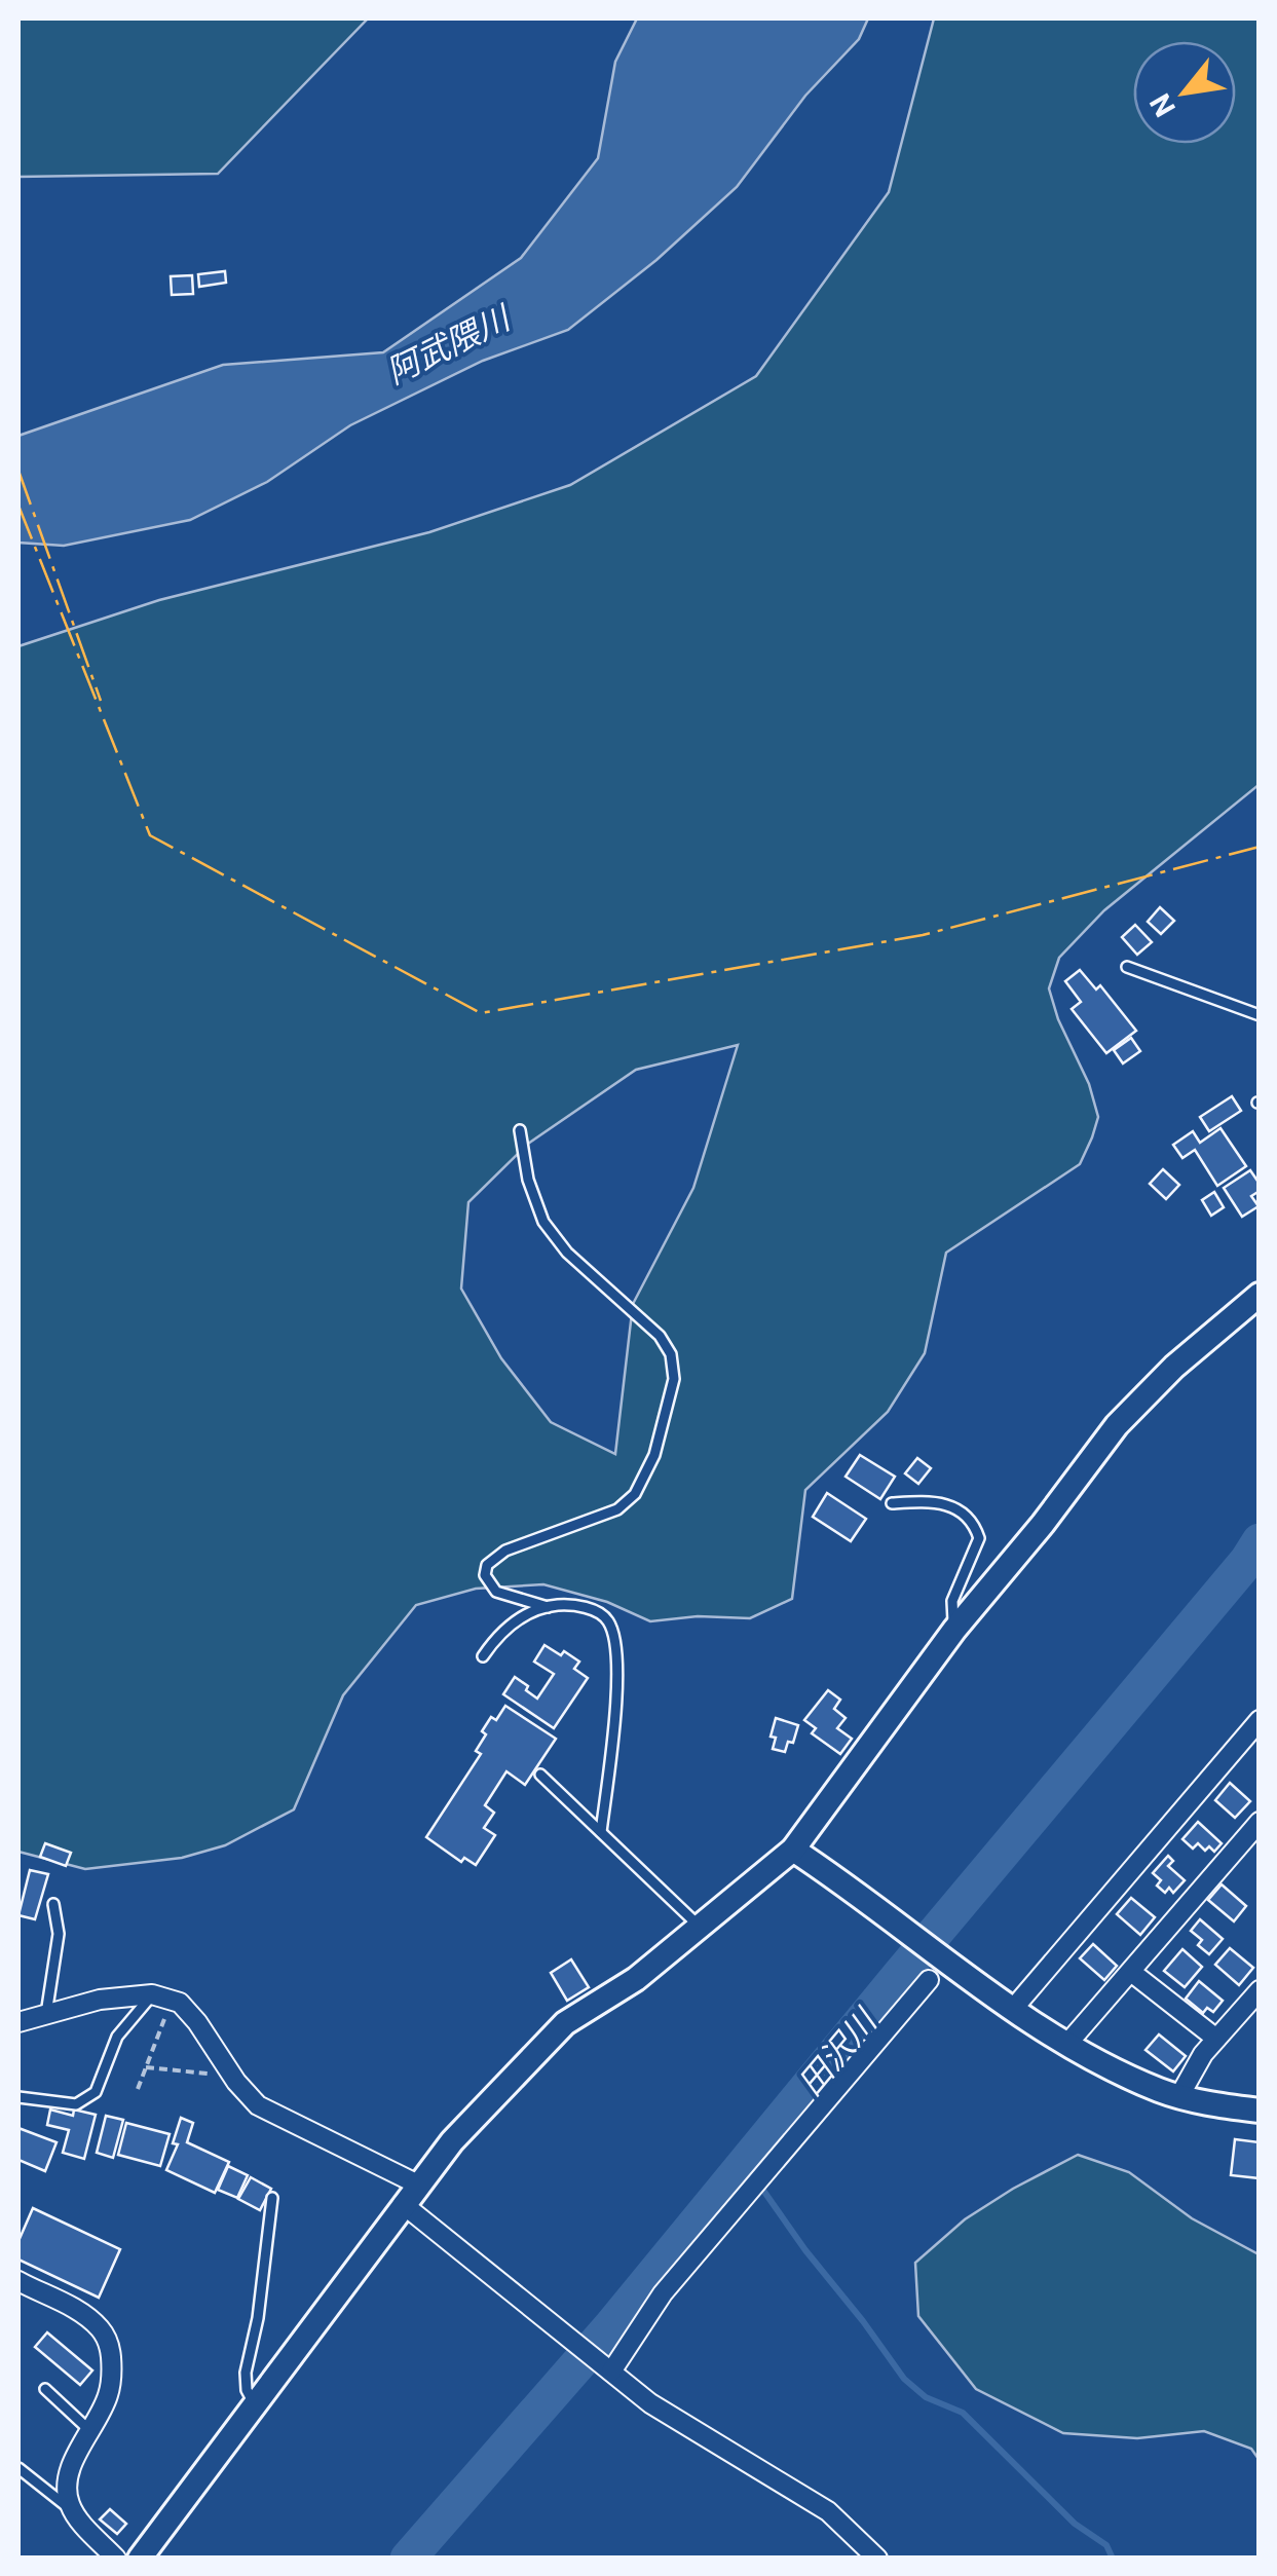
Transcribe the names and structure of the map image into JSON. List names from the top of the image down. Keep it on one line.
{"water":["阿武隈川","田沢川"],"north":"bottom left"}
